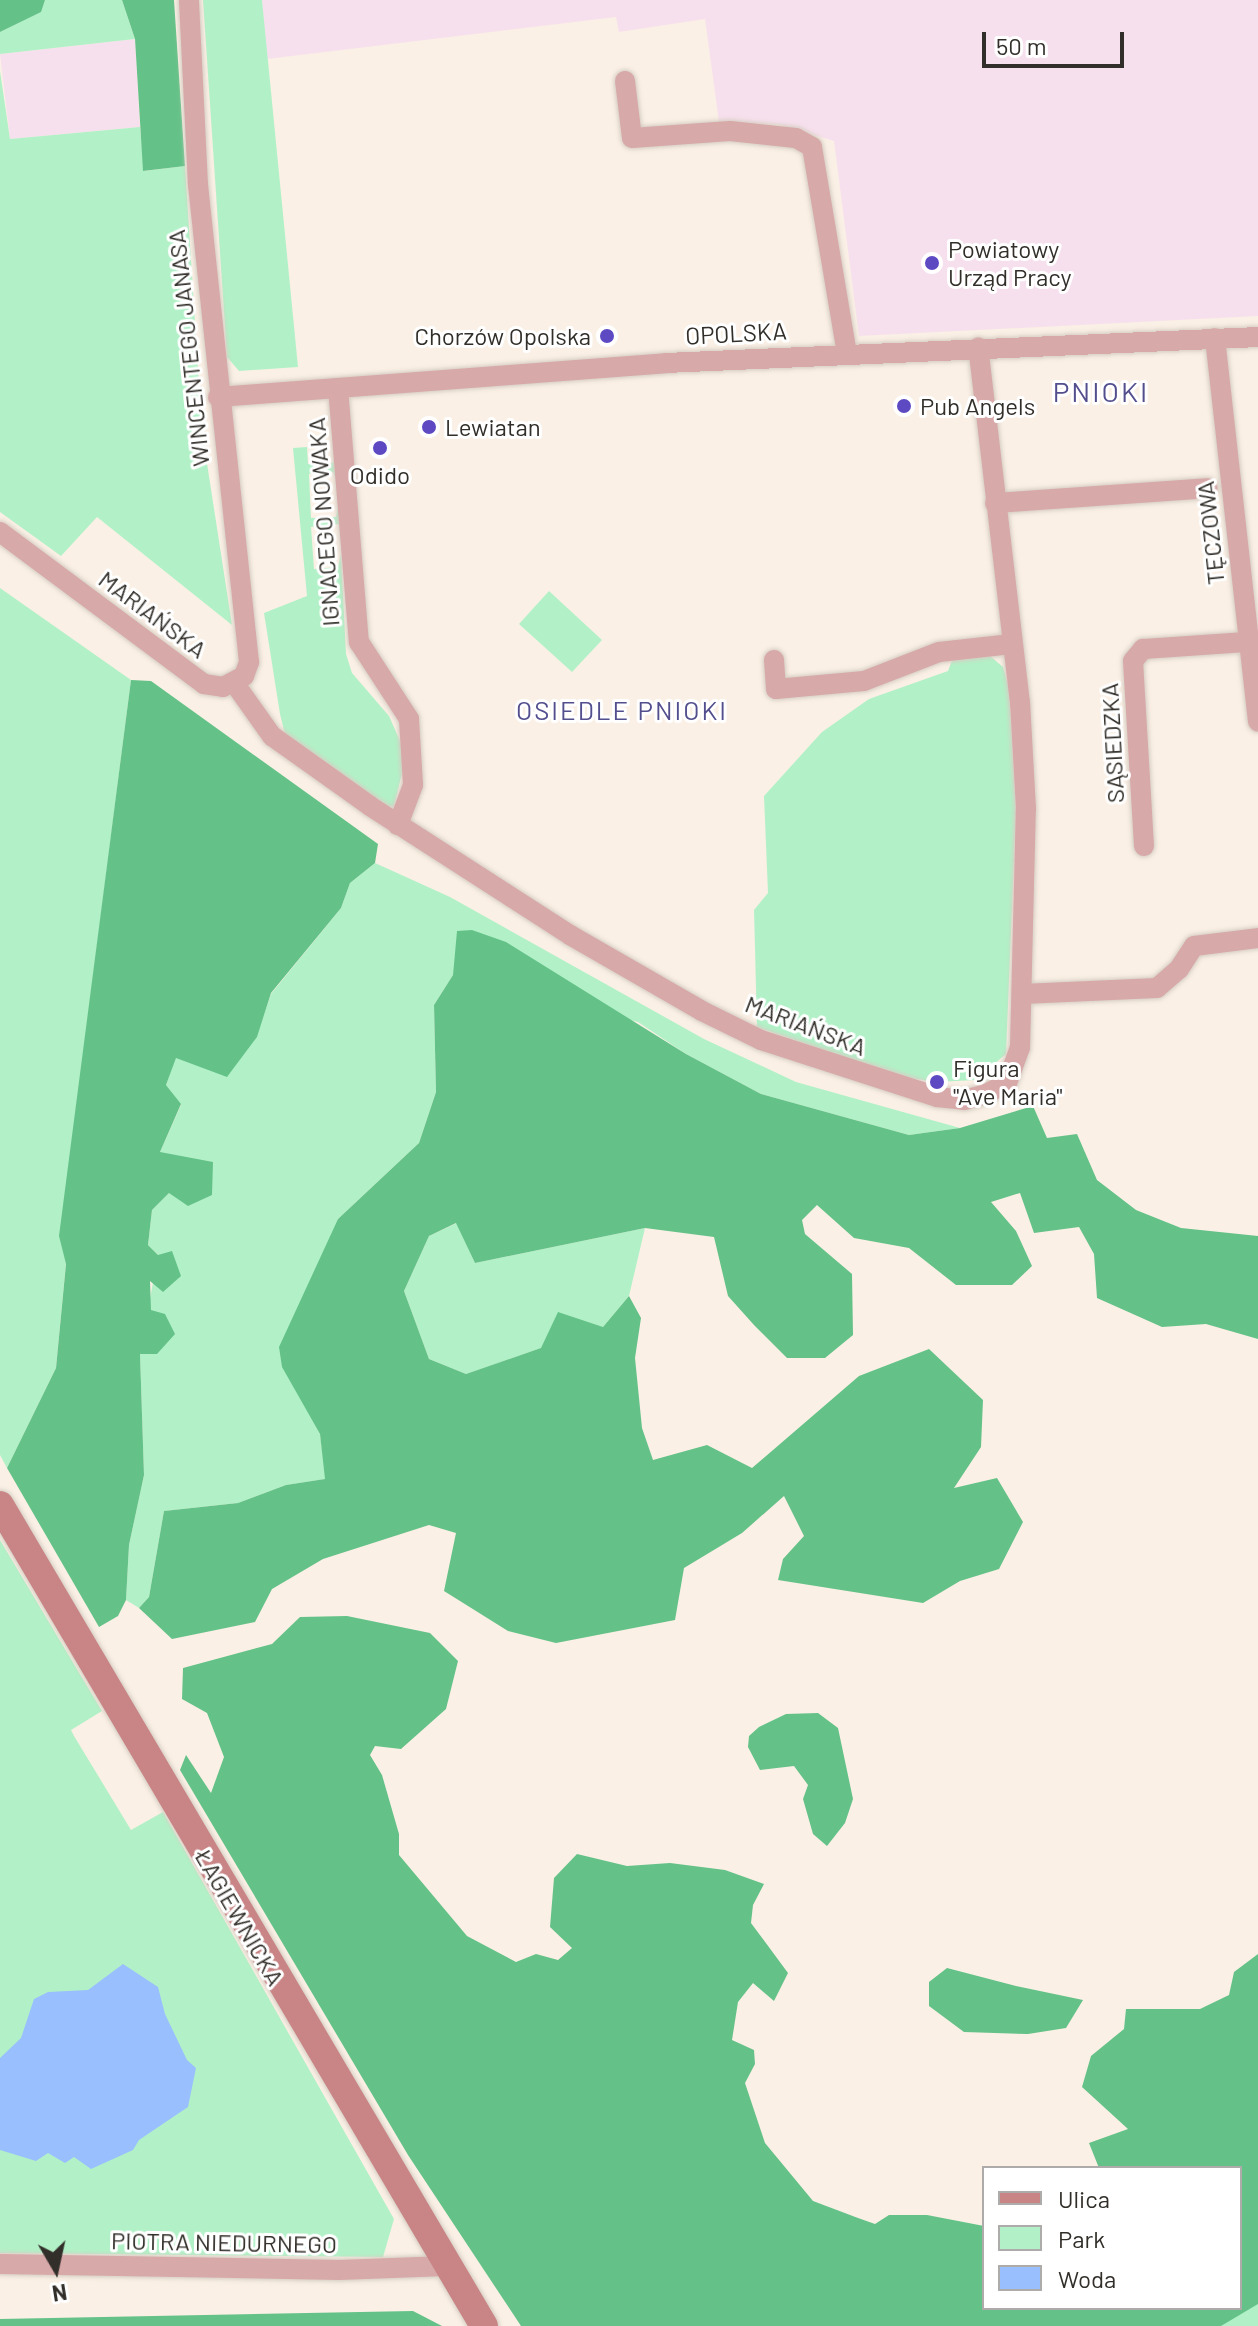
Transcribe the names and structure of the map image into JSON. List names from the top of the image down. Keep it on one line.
{"streets":{"street":["OPOLSKA","WINCENTEGO JANASA","IGNACEGO NOWAKA","TĘCZOWA","MARIAŃSKA","SĄSIEDZKA","ŁAGIEWNICKA","PIOTRA NIEDURNEGO"]},"crossings":[["OPOLSKA","WINCENTEGO JANASA"],["OPOLSKA","IGNACEGO NOWAKA"],["OPOLSKA","TĘCZOWA"],["OPOLSKA","MARIAŃSKA"],["WINCENTEGO JANASA","MARIAŃSKA"],["IGNACEGO NOWAKA","MARIAŃSKA"],["TĘCZOWA","SĄSIEDZKA"],["ŁAGIEWNICKA","PIOTRA NIEDURNEGO"]],"districts":["PNIOKI","OSIEDLE PNIOKI"],"places":["Powiatowy Urząd Pracy","Chorzów Opolska","Pub Angels","Lewiatan","Odido","Figura \"Ave Maria\""],"legend":["Ulica","Park","Woda"],"scale_bar":"50 m","north":"bottom"}
